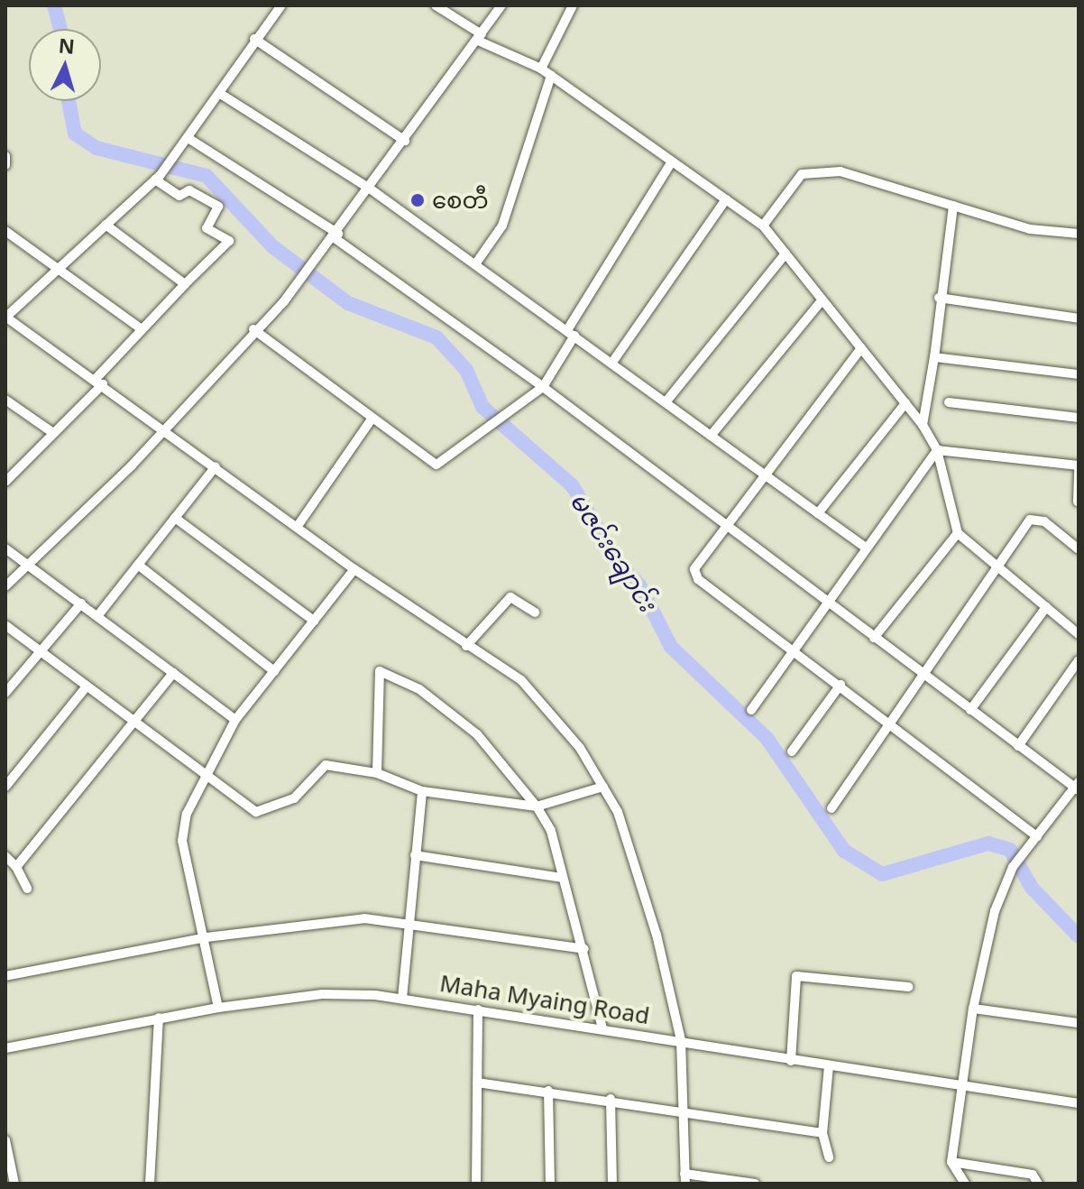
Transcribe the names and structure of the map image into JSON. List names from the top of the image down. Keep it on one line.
{"streets":{"street":["Maha Myaing Road"]},"water":["မဇင်းချောင်း"],"places":["စေတီ"],"north":"top"}
